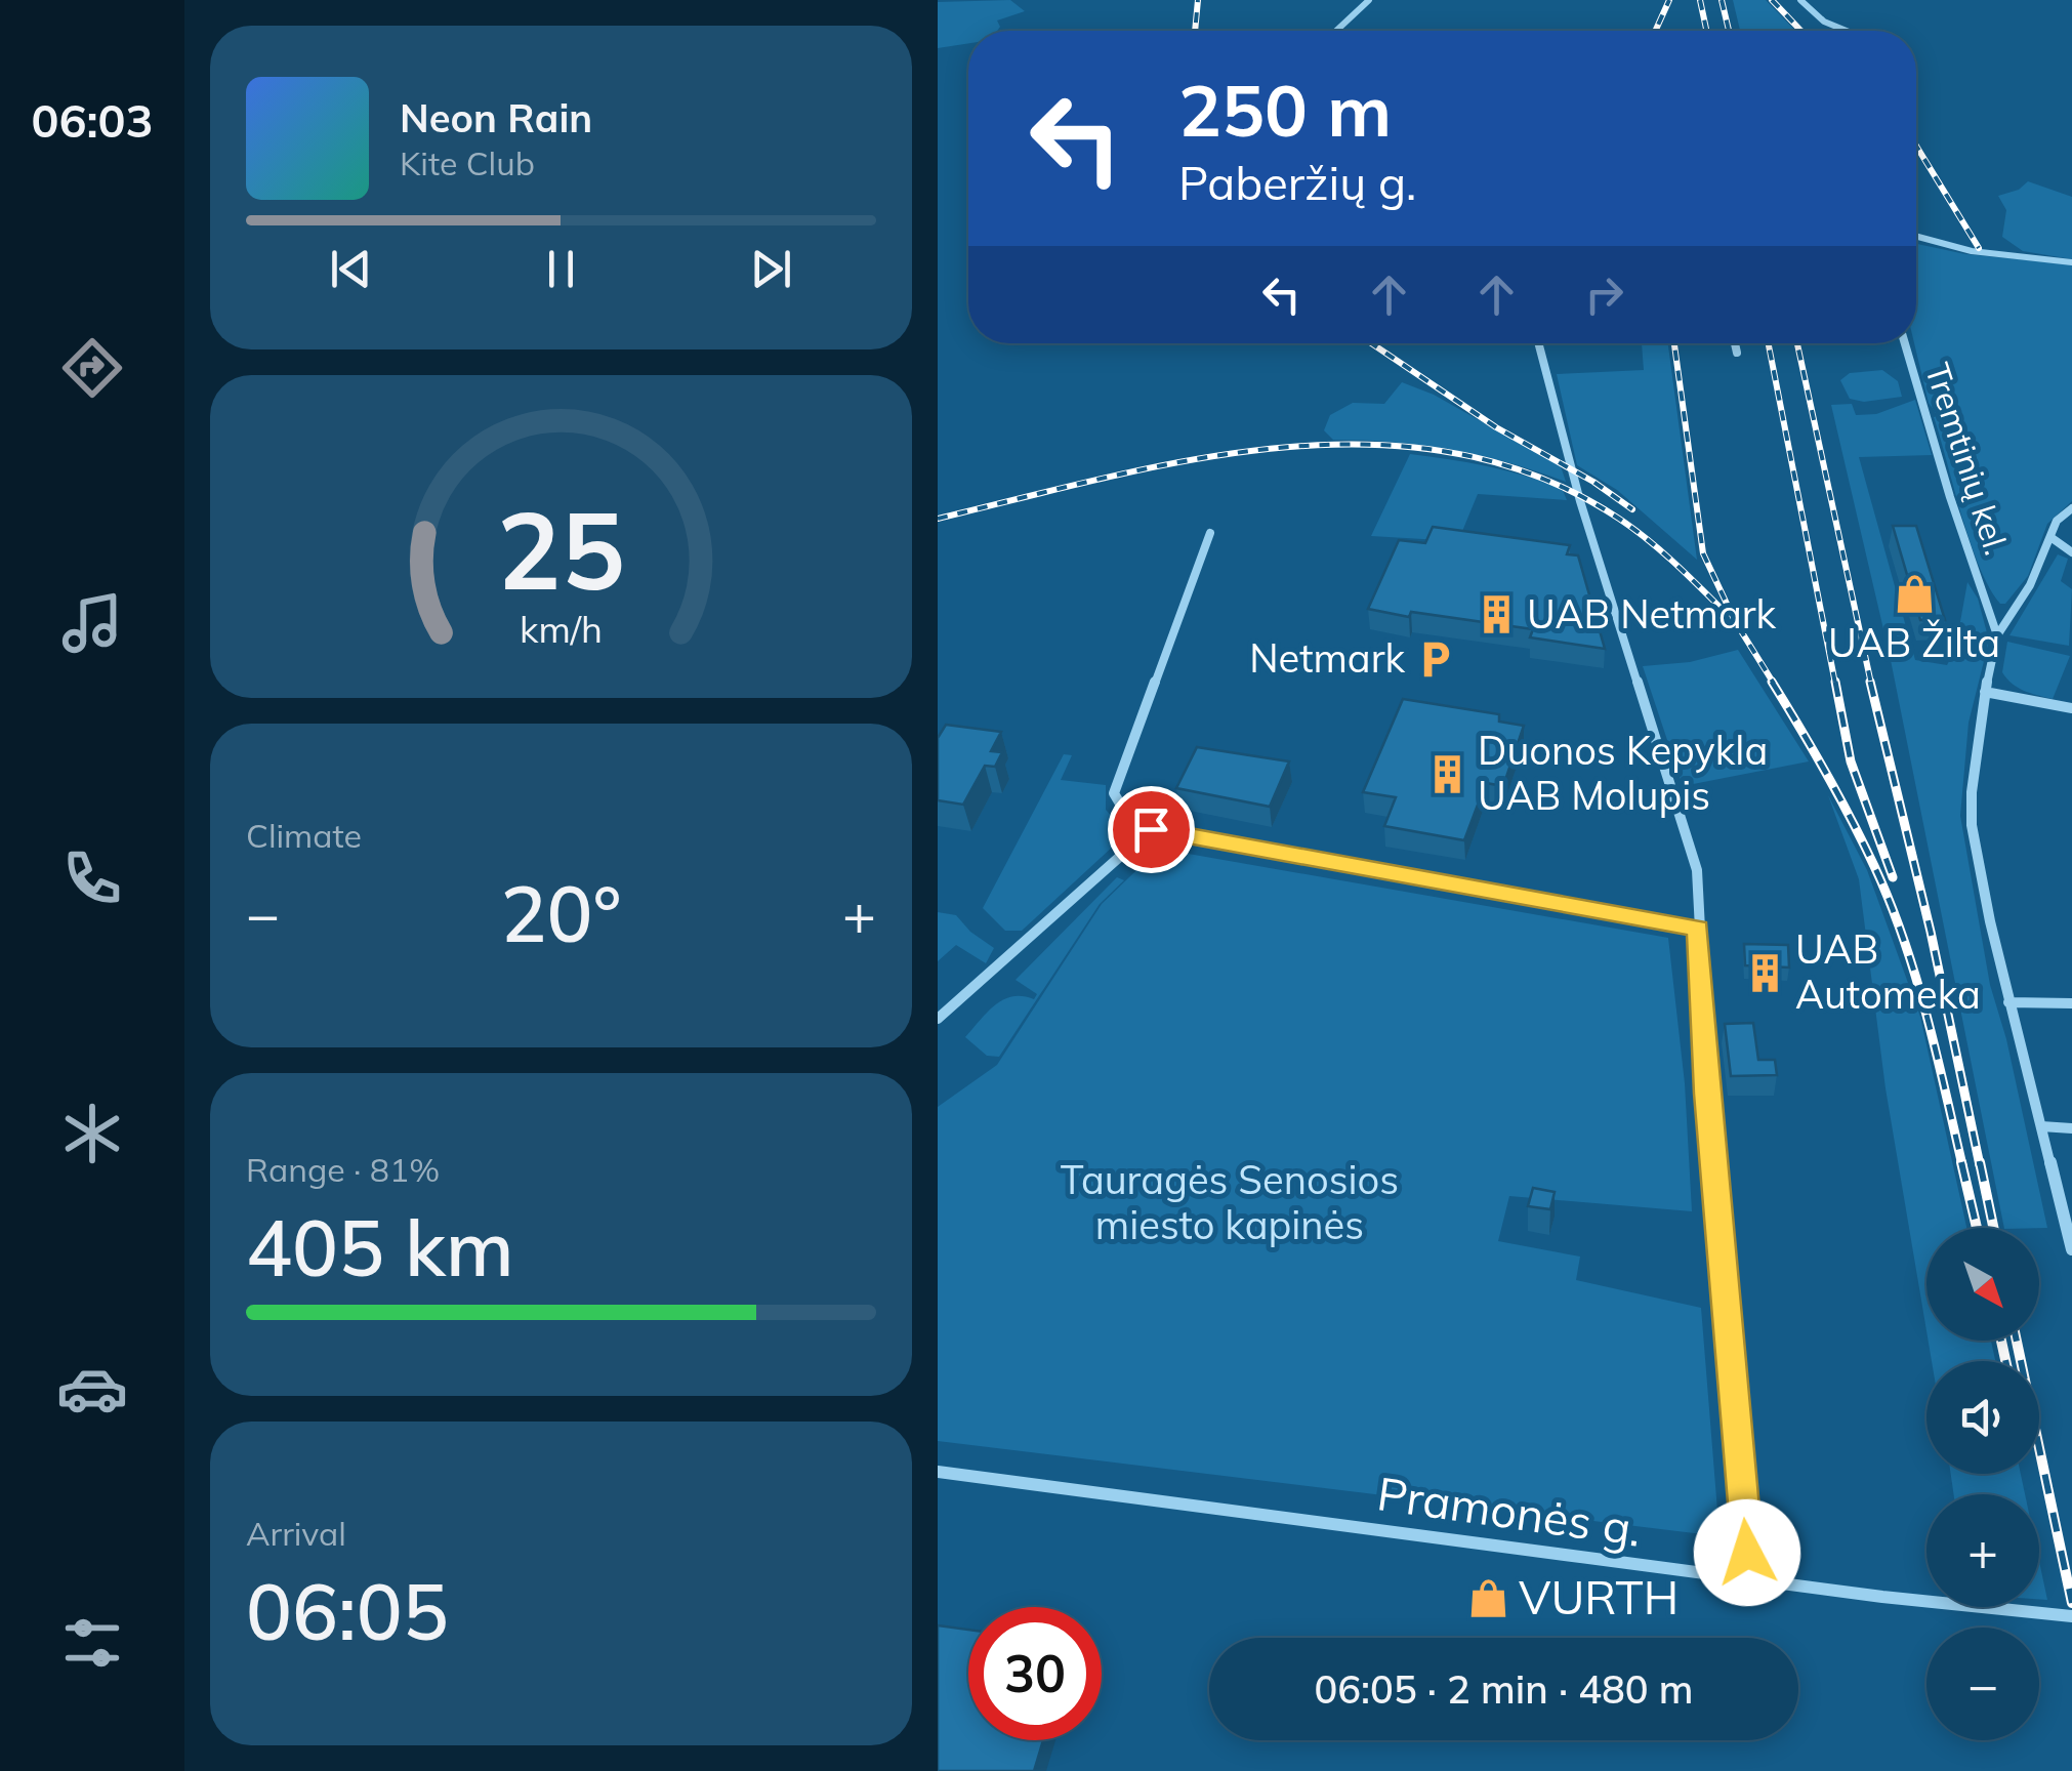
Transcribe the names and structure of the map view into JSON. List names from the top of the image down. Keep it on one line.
{"streets":{"street":["Tremtinių kel.","Pramonės g."]},"parks":["Tauragės Senosios miesto kapinės"],"places":{"shop":["UAB Žilta","VURTH"],"building":["UAB Netmark","Duonos Kepykla UAB Molupis","UAB Automeka"],"parking":["Netmark"]},"north":"bottom right","page":{"tabs":"06:03","turn":["250 m","Paberžių g."],"song":["Neon Rain","Kite Club"],"tile":["Climate",["Range · 81%","405 km"],["Arrival","06:05"]],"heat":["−","20°","+"],"map_buttons":["+","−"],"limit":"30","trip":"06:05 · 2 min · 480 m","gauge":["25","km/h"]}}
